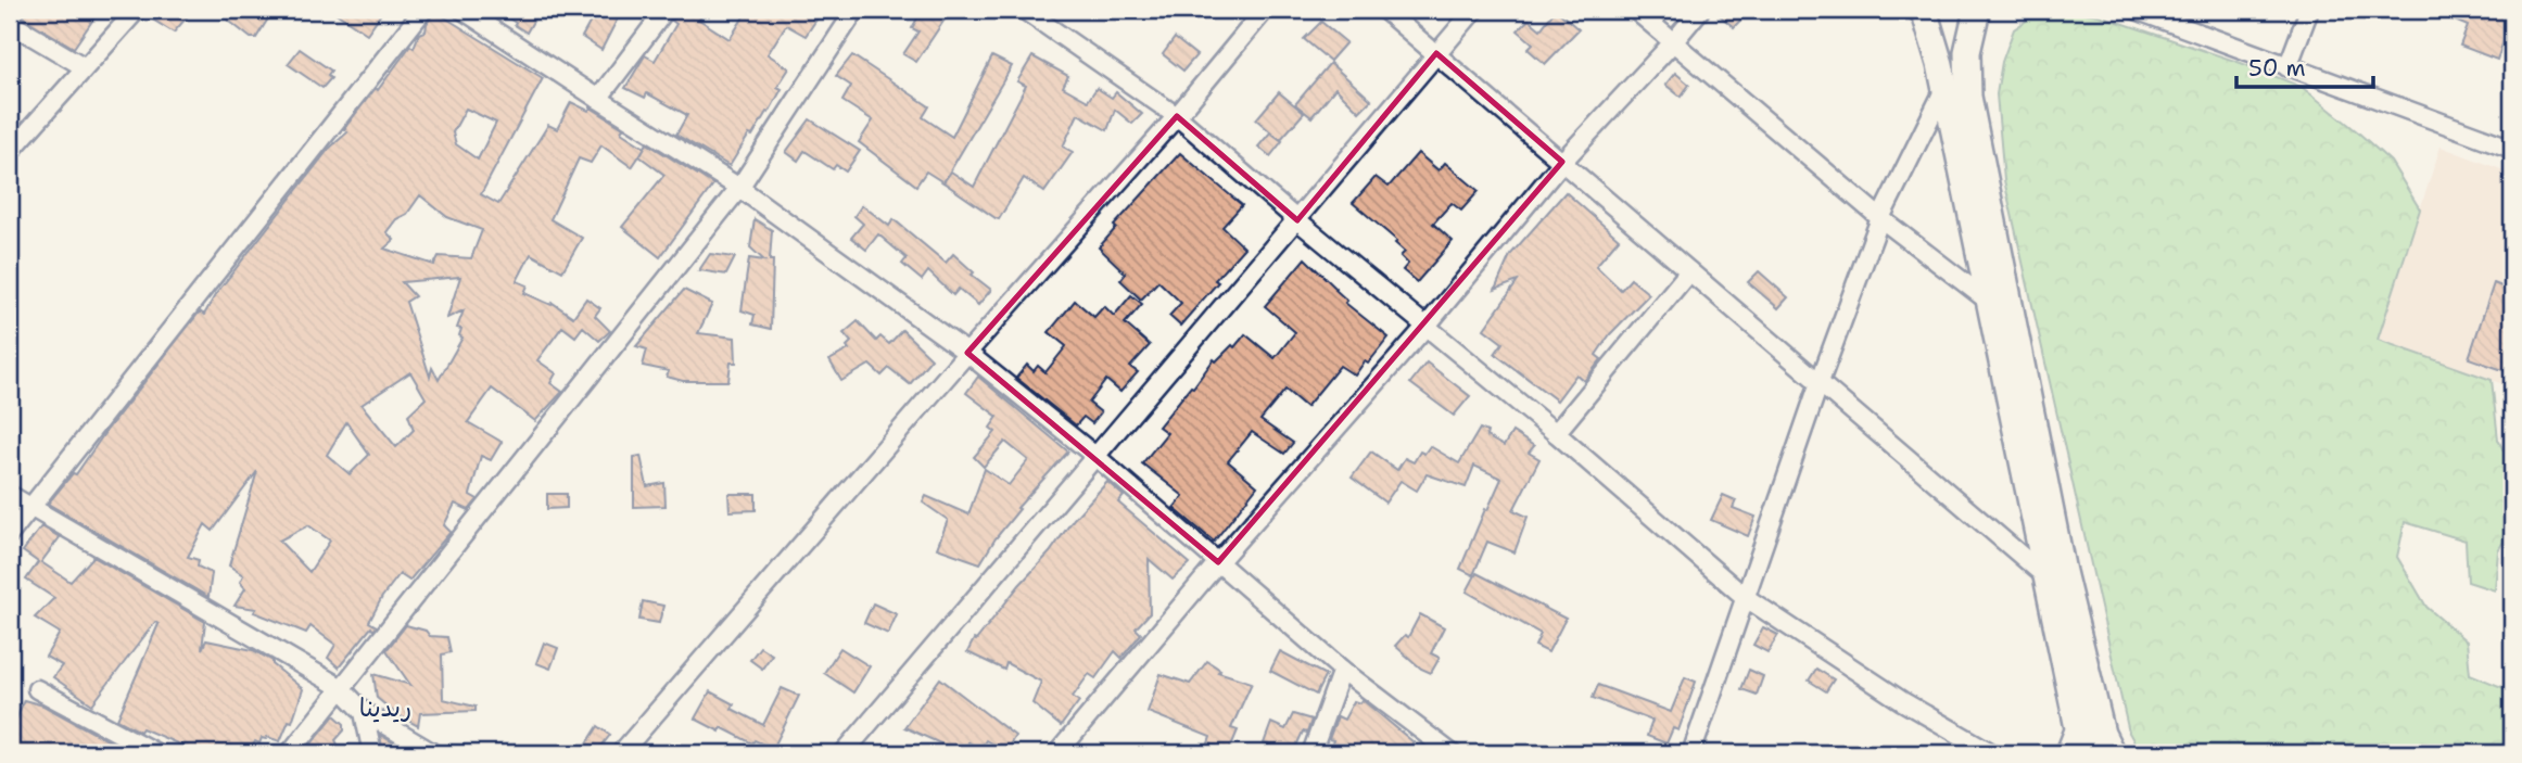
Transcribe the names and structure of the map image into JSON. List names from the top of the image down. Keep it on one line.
{"districts":["ريدينا"],"scale_bar":"50 m"}
